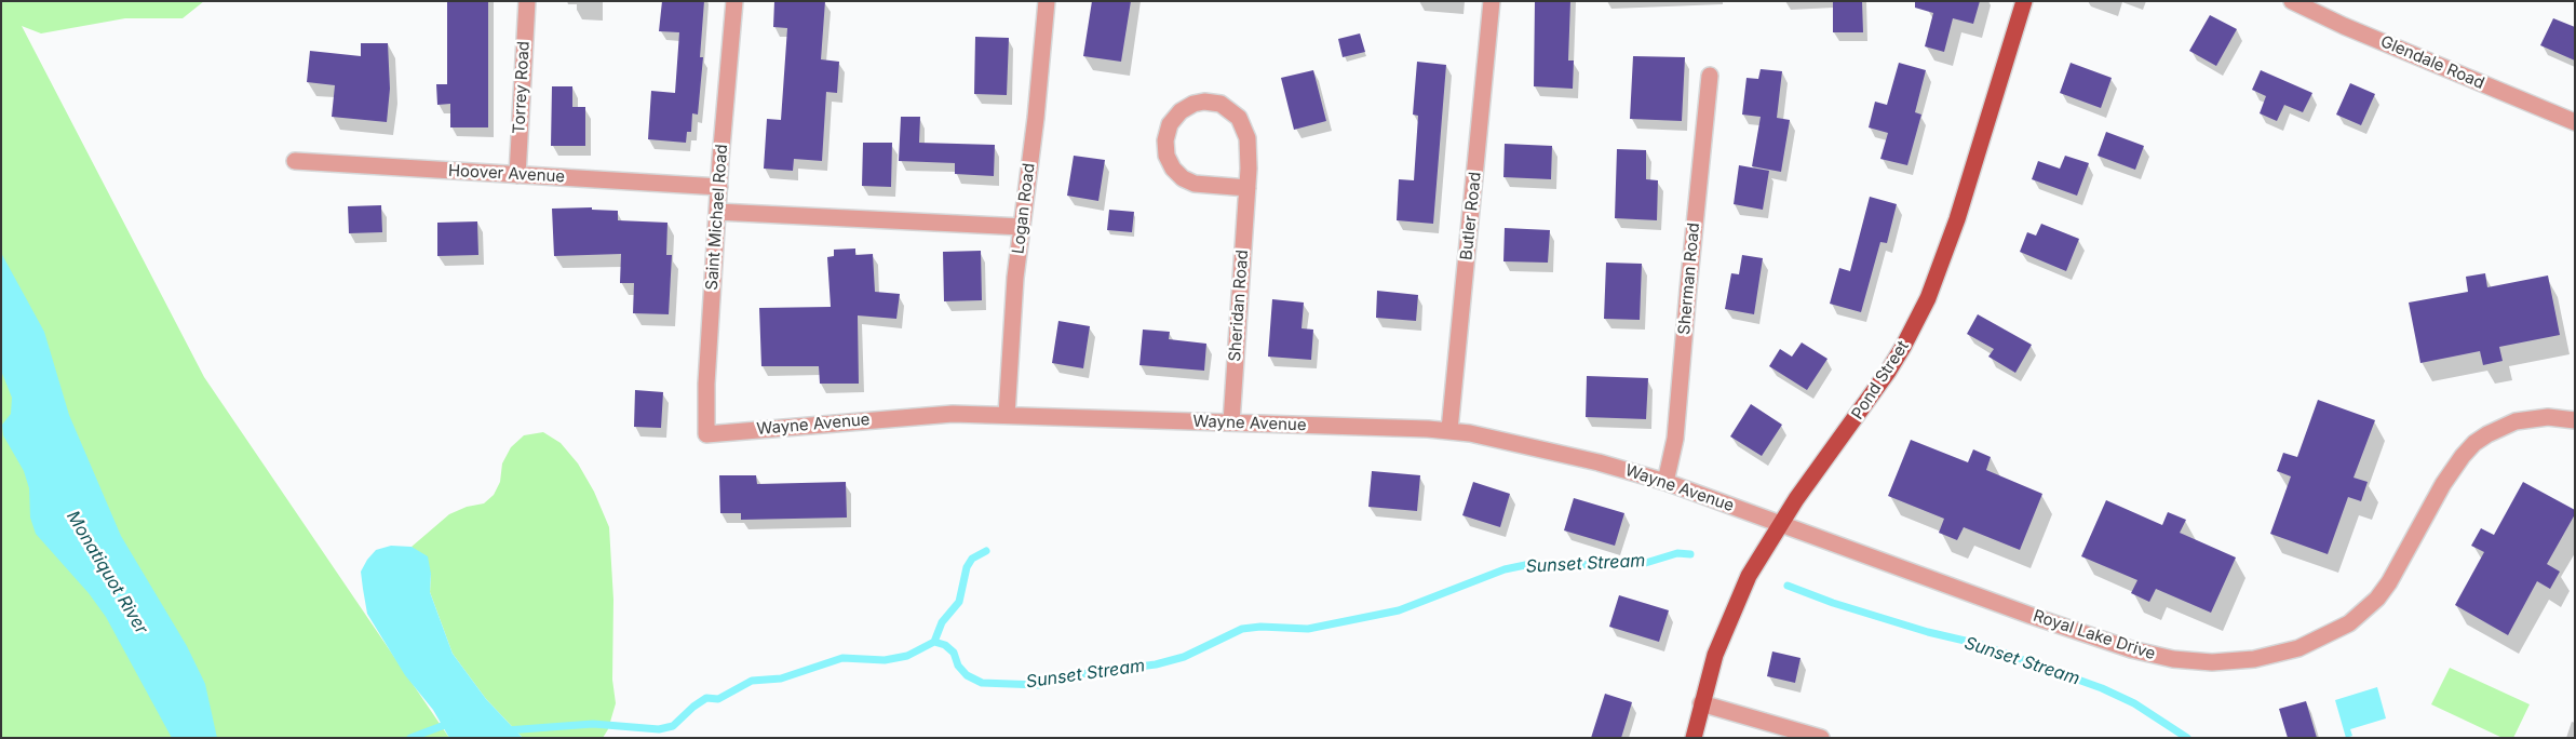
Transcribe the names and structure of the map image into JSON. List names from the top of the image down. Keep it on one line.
{"streets":{"main road":["Pond Street"],"street":["Glendale Road","Torrey Road","Hoover Avenue","Logan Road","Butler Road","Saint Michael Road","Sherman Road","Sheridan Road","Wayne Avenue","Royal Lake Drive"]},"crossings":[["Torrey Road","Hoover Avenue"],["Hoover Avenue","Saint Michael Road"],["Logan Road","Wayne Avenue"],["Butler Road","Wayne Avenue"],["Saint Michael Road","Wayne Avenue"],["Sherman Road","Wayne Avenue"],["Sheridan Road","Wayne Avenue"],["Pond Street","Wayne Avenue"],["Pond Street","Royal Lake Drive"],["Wayne Avenue","Royal Lake Drive"]],"water":["Sunset Stream","Monatiquot River"]}
